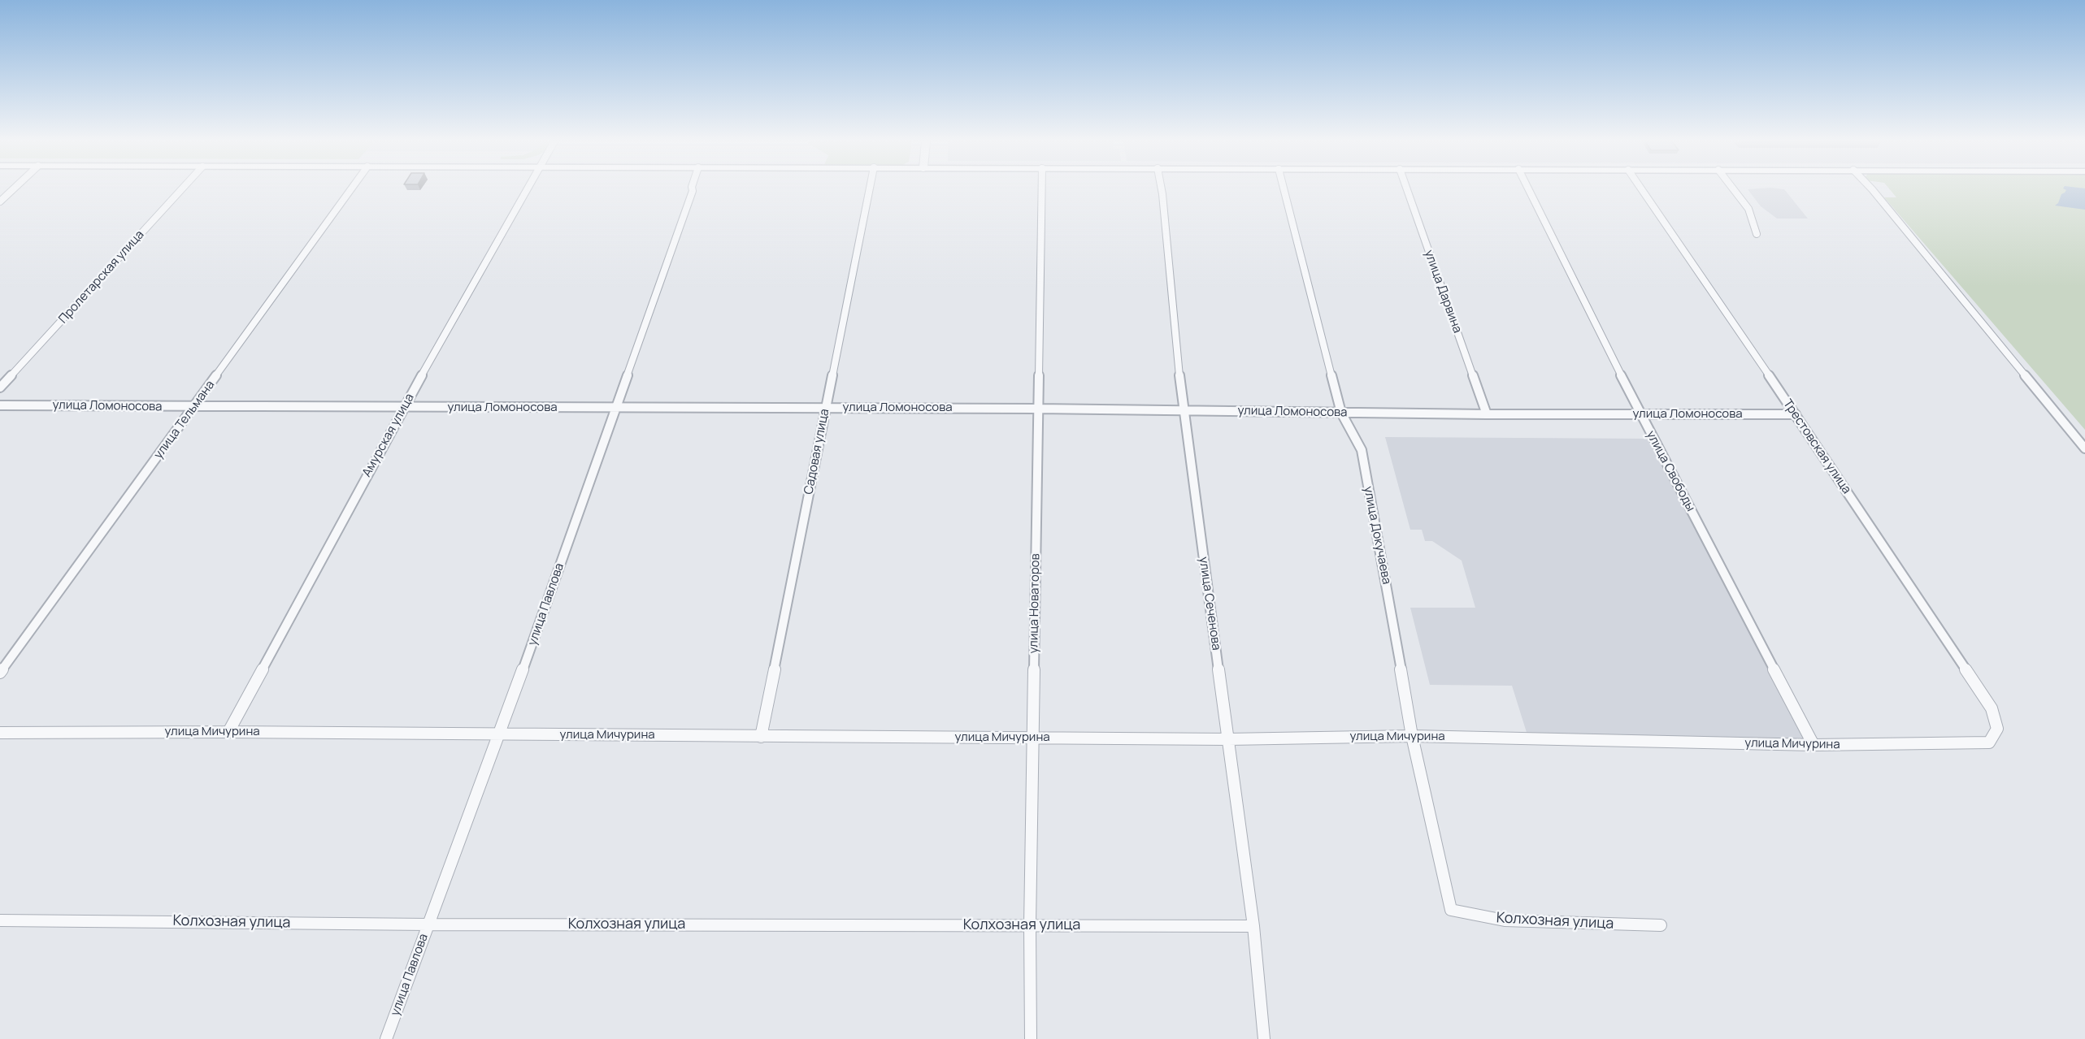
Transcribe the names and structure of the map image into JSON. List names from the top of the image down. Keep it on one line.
{"streets":{"street":["Пролетарская улица","улица Дарвина","улица Ломоносова","улица Тельмана","Амурская улица","Трестовская улица","Садовая улица","улица Свободы","улица Докучаева","улица Новаторов","улица Сеченова","улица Павлова","улица Мичурина","Колхозная улица"]},"crossings":[["улица Дарвина","улица Ломоносова"],["улица Ломоносова","улица Тельмана"],["улица Ломоносова","Амурская улица"],["улица Ломоносова","Трестовская улица"],["улица Ломоносова","Садовая улица"],["улица Ломоносова","улица Свободы"],["улица Ломоносова","улица Докучаева"],["улица Ломоносова","улица Новаторов"],["улица Ломоносова","улица Сеченова"],["улица Ломоносова","улица Павлова"],["Амурская улица","улица Мичурина"],["Трестовская улица","улица Мичурина"],["Садовая улица","улица Мичурина"],["улица Свободы","улица Мичурина"],["улица Докучаева","улица Мичурина"],["улица Докучаева","Колхозная улица"],["улица Новаторов","улица Мичурина"],["улица Новаторов","Колхозная улица"],["улица Сеченова","улица Мичурина"],["улица Сеченова","Колхозная улица"],["улица Павлова","улица Мичурина"],["улица Павлова","Колхозная улица"]]}
